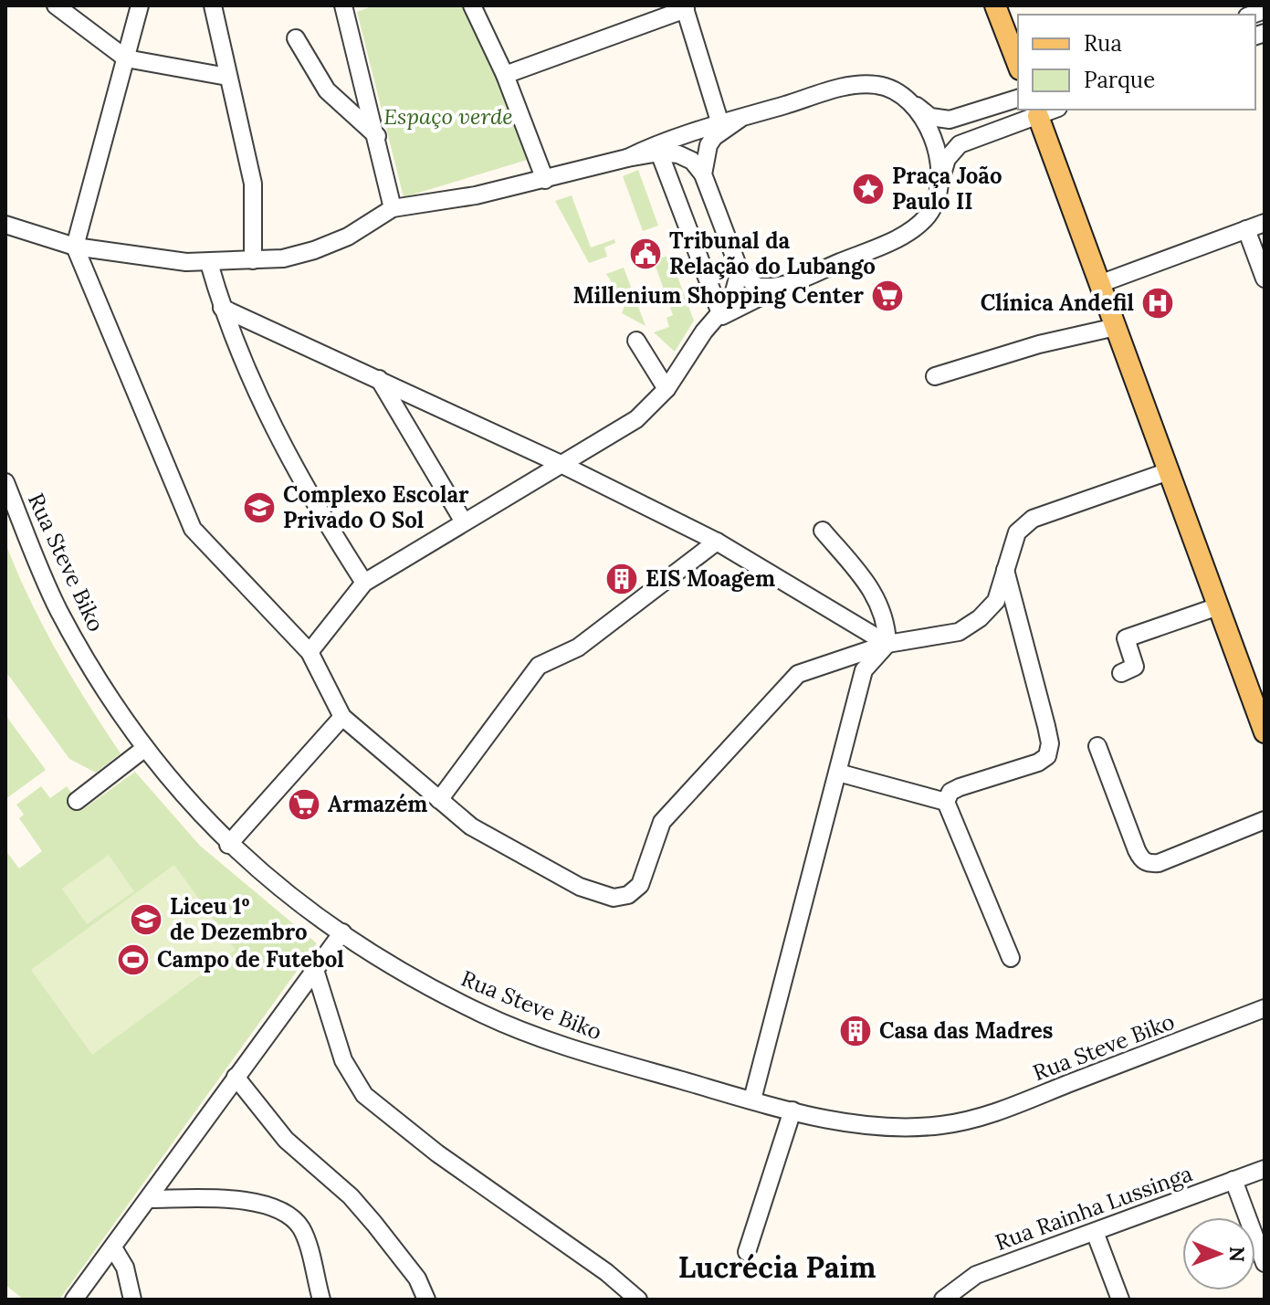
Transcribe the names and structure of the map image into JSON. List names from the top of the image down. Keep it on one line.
{"streets":{"street":["Rua Steve Biko","Rua Rainha Lussinga"]},"districts":["Lucrécia Paim"],"parks":["Espaço verde"],"places":{"place":["Praça João Paulo II"],"public building":["Tribunal da Relação do Lubango"],"supermarket":["Millenium Shopping Center","Armazém"],"hospital":["Clínica Andefil"],"school or university":["Complexo Escolar Privado O Sol","Liceu 1º de Dezembro"],"building":["EIS Moagem","Casa das Madres"],"sports":["Campo de Futebol"]},"legend":["Rua","Parque"],"north":"right"}
